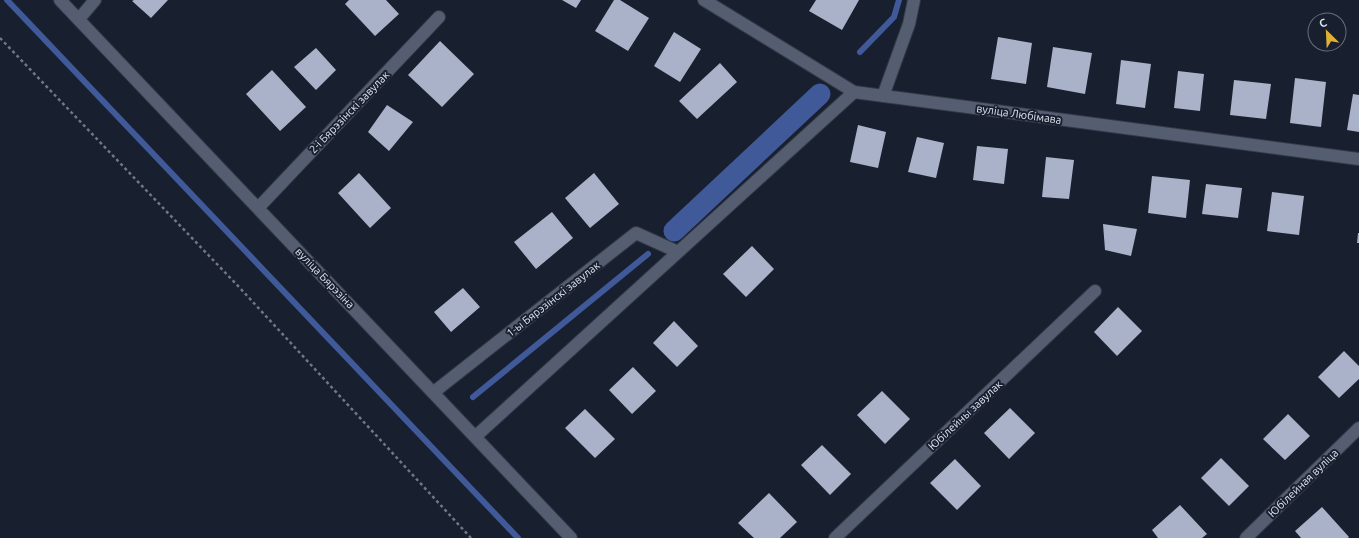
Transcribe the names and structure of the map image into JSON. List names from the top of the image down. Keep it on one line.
{"streets":{"street":["2-і Бярэзінскі завулак","вуліца Любімава","вуліца Бярэзіна","1-ы Бярэзінскі завулак","Юбілейны завулак","Юбілейная вуліца"]},"crossings":[["2-і Бярэзінскі завулак","вуліца Бярэзіна"],["вуліца Бярэзіна","1-ы Бярэзінскі завулак"]],"north":"top left"}
